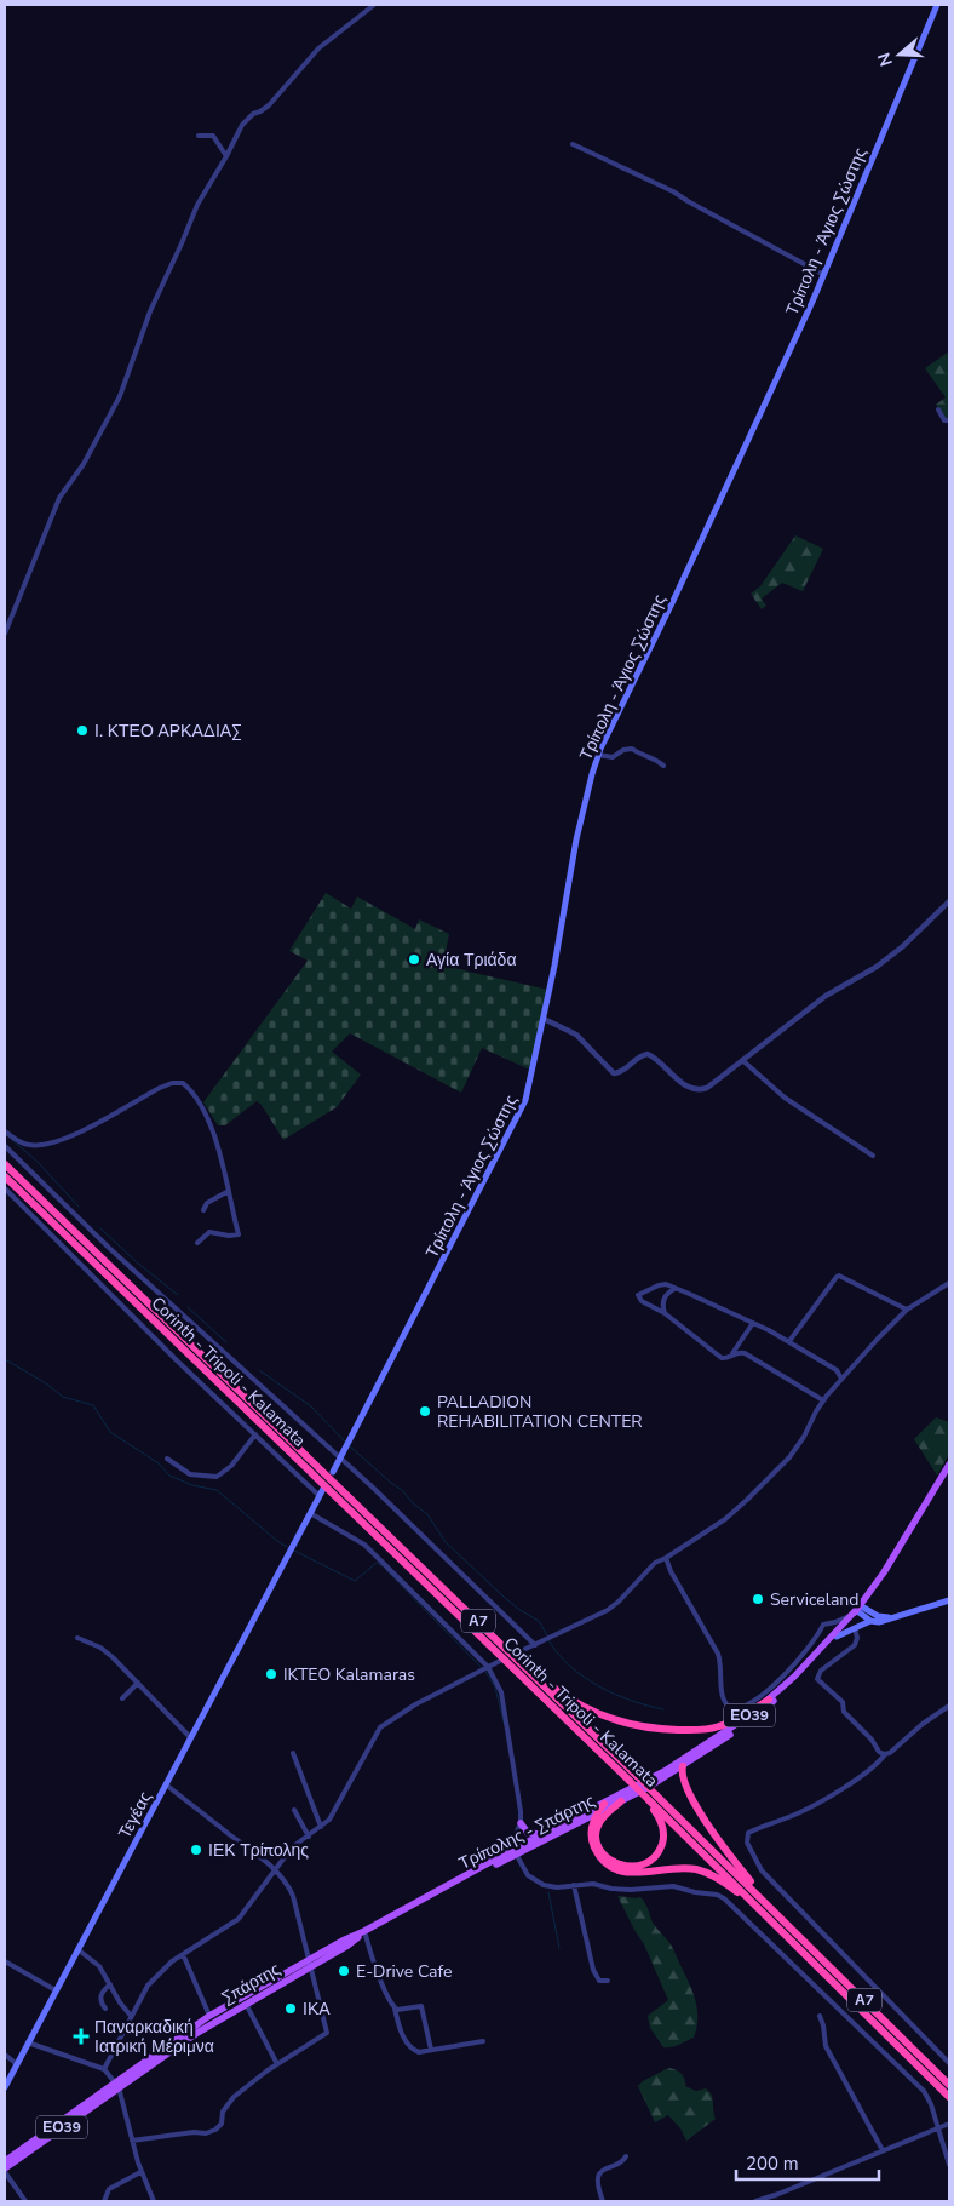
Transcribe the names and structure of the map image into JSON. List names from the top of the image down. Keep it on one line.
{"streets":{"highway":["Corinth - Tripoli - Kalamata","Α7"],"main road":["Τρίπολη - Άγιος Σώστης","ΕΟ39","Τεγέας","Τρίπολης - Σπάρτης","Σπάρτης"]},"crossings":[["Τρίπολης - Σπάρτης","Σπάρτης"]],"places":{"other":["Ι. ΚΤΕΟ ΑΡΚΑΔΙΑΣ","Αγία Τριάδα","PALLADION REHABILITATION CENTER","Serviceland","IKTEO Kalamaras","ΙΕΚ Τρίπολης","E-Drive Cafe","ΙΚΑ"],"health":["Παναρκαδική Ιατρική Μέριμνα"]},"scale_bar":"200 m","north":"left"}
